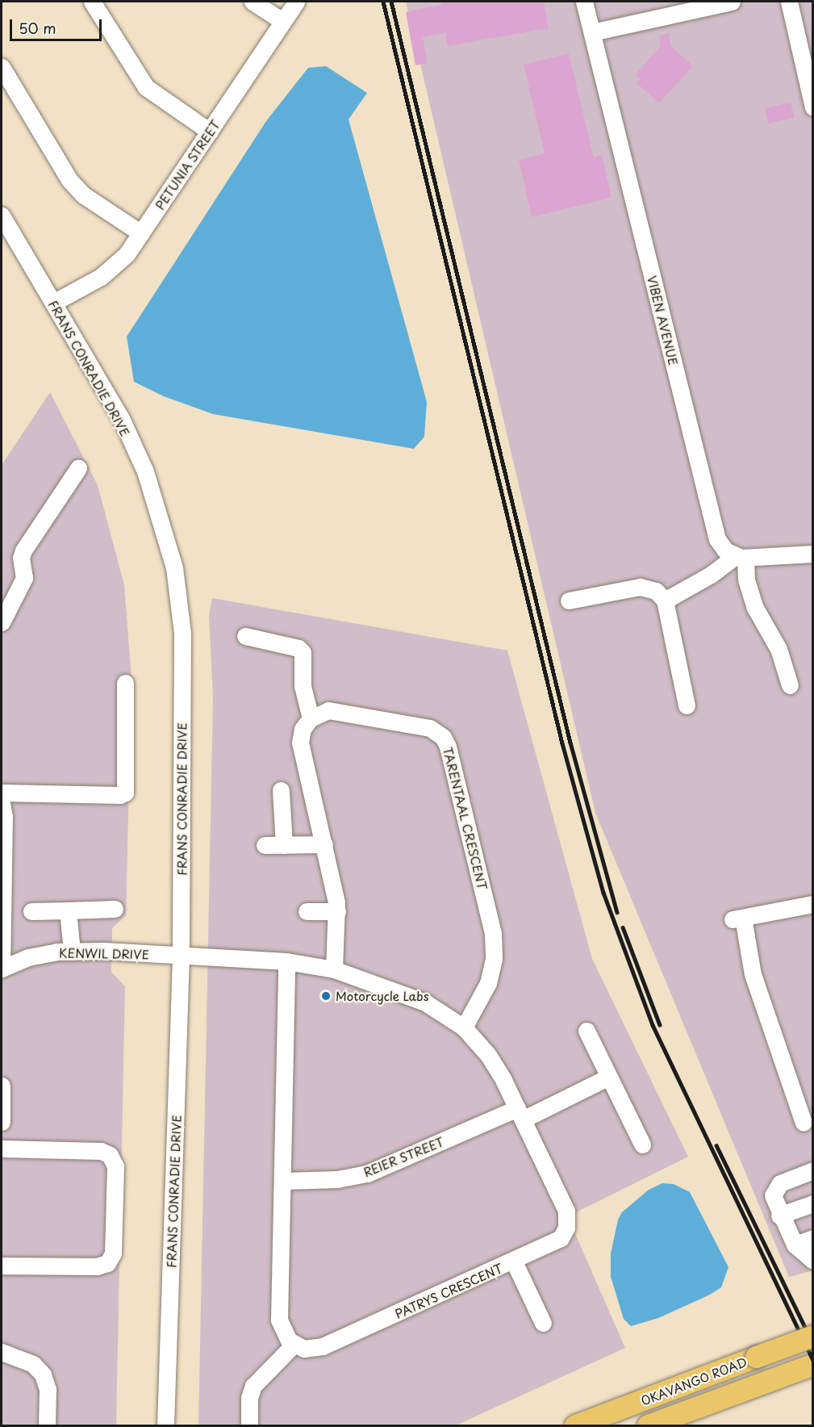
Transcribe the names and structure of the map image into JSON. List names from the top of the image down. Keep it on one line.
{"streets":{"main road":["OKAVANGO ROAD"],"street":["PETUNIA STREET","VIBEN AVENUE","FRANS CONRADIE DRIVE","TARENTAAL CRESCENT","KENWIL DRIVE","REIER STREET","PATRYS CRESCENT"]},"crossings":[["PETUNIA STREET","FRANS CONRADIE DRIVE"],["FRANS CONRADIE DRIVE","KENWIL DRIVE"],["FRANS CONRADIE DRIVE","PATRYS CRESCENT"],["TARENTAAL CRESCENT","PATRYS CRESCENT"],["KENWIL DRIVE","PATRYS CRESCENT"],["REIER STREET","PATRYS CRESCENT"]],"places":["Motorcycle Labs"],"scale_bar":"50 m"}
